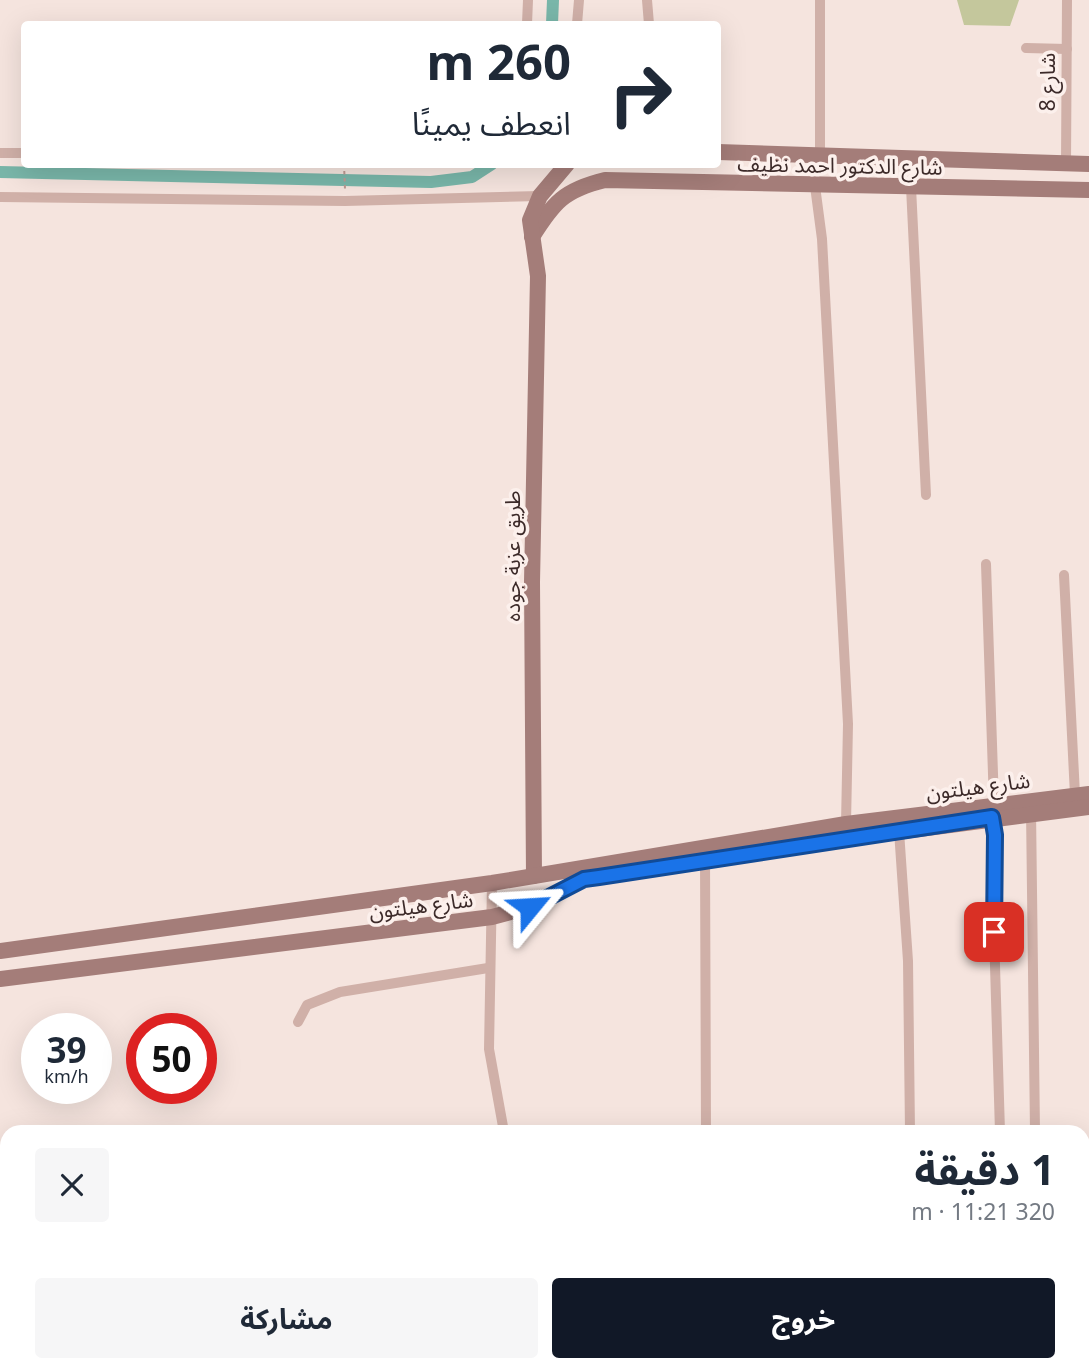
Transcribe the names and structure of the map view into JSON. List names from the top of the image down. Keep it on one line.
{"streets":{"main road":["شارع الدكتور احمد نظيف","طريق عزبة جوده","شارع هيلتون"],"street":["شارع 8"]},"crossings":[["شارع 8","شارع الدكتور احمد نظيف"],["شارع الدكتور احمد نظيف","طريق عزبة جوده"],["طريق عزبة جوده","شارع هيلتون"]],"page":{"turn":["260 m","انعطف يمينًا"],"speed":"39 km/h","limit":"50","heading":["1 دقيقة","320 m · 11:21"],"buttons":["خروج","مشاركة"]}}
